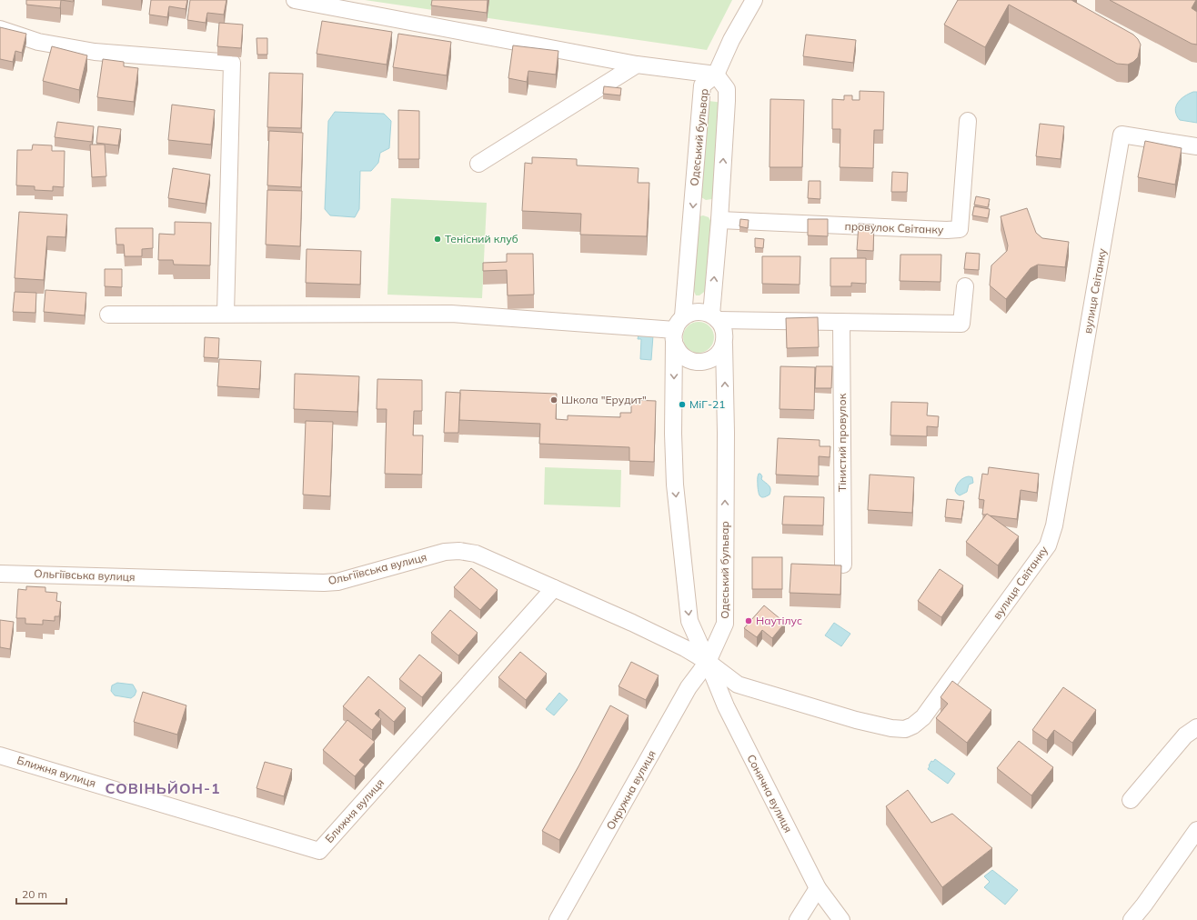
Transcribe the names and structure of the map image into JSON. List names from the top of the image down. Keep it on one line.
{"streets":{"street":["Одеський бульвар","провулок Світанку","вулиця Світанку","Тінистий провулок","Ольгіївська вулиця","Ближня вулиця","Окружна вулиця","Сонячна вулиця"]},"crossings":[["Одеський бульвар","провулок Світанку"],["Одеський бульвар","вулиця Світанку"],["Одеський бульвар","Ольгіївська вулиця"],["Одеський бульвар","Окружна вулиця"],["Одеський бульвар","Сонячна вулиця"],["вулиця Світанку","Ольгіївська вулиця"],["вулиця Світанку","Окружна вулиця"],["вулиця Світанку","Сонячна вулиця"],["Ольгіївська вулиця","Ближня вулиця"],["Ольгіївська вулиця","Окружна вулиця"],["Ольгіївська вулиця","Сонячна вулиця"],["Окружна вулиця","Сонячна вулиця"]],"districts":["СОВІНЬЙОН-1"],"places":["Тенісний клуб","Школа \"Ерудит\"","МіГ-21","Наутілус"],"scale_bar":"20 m"}
